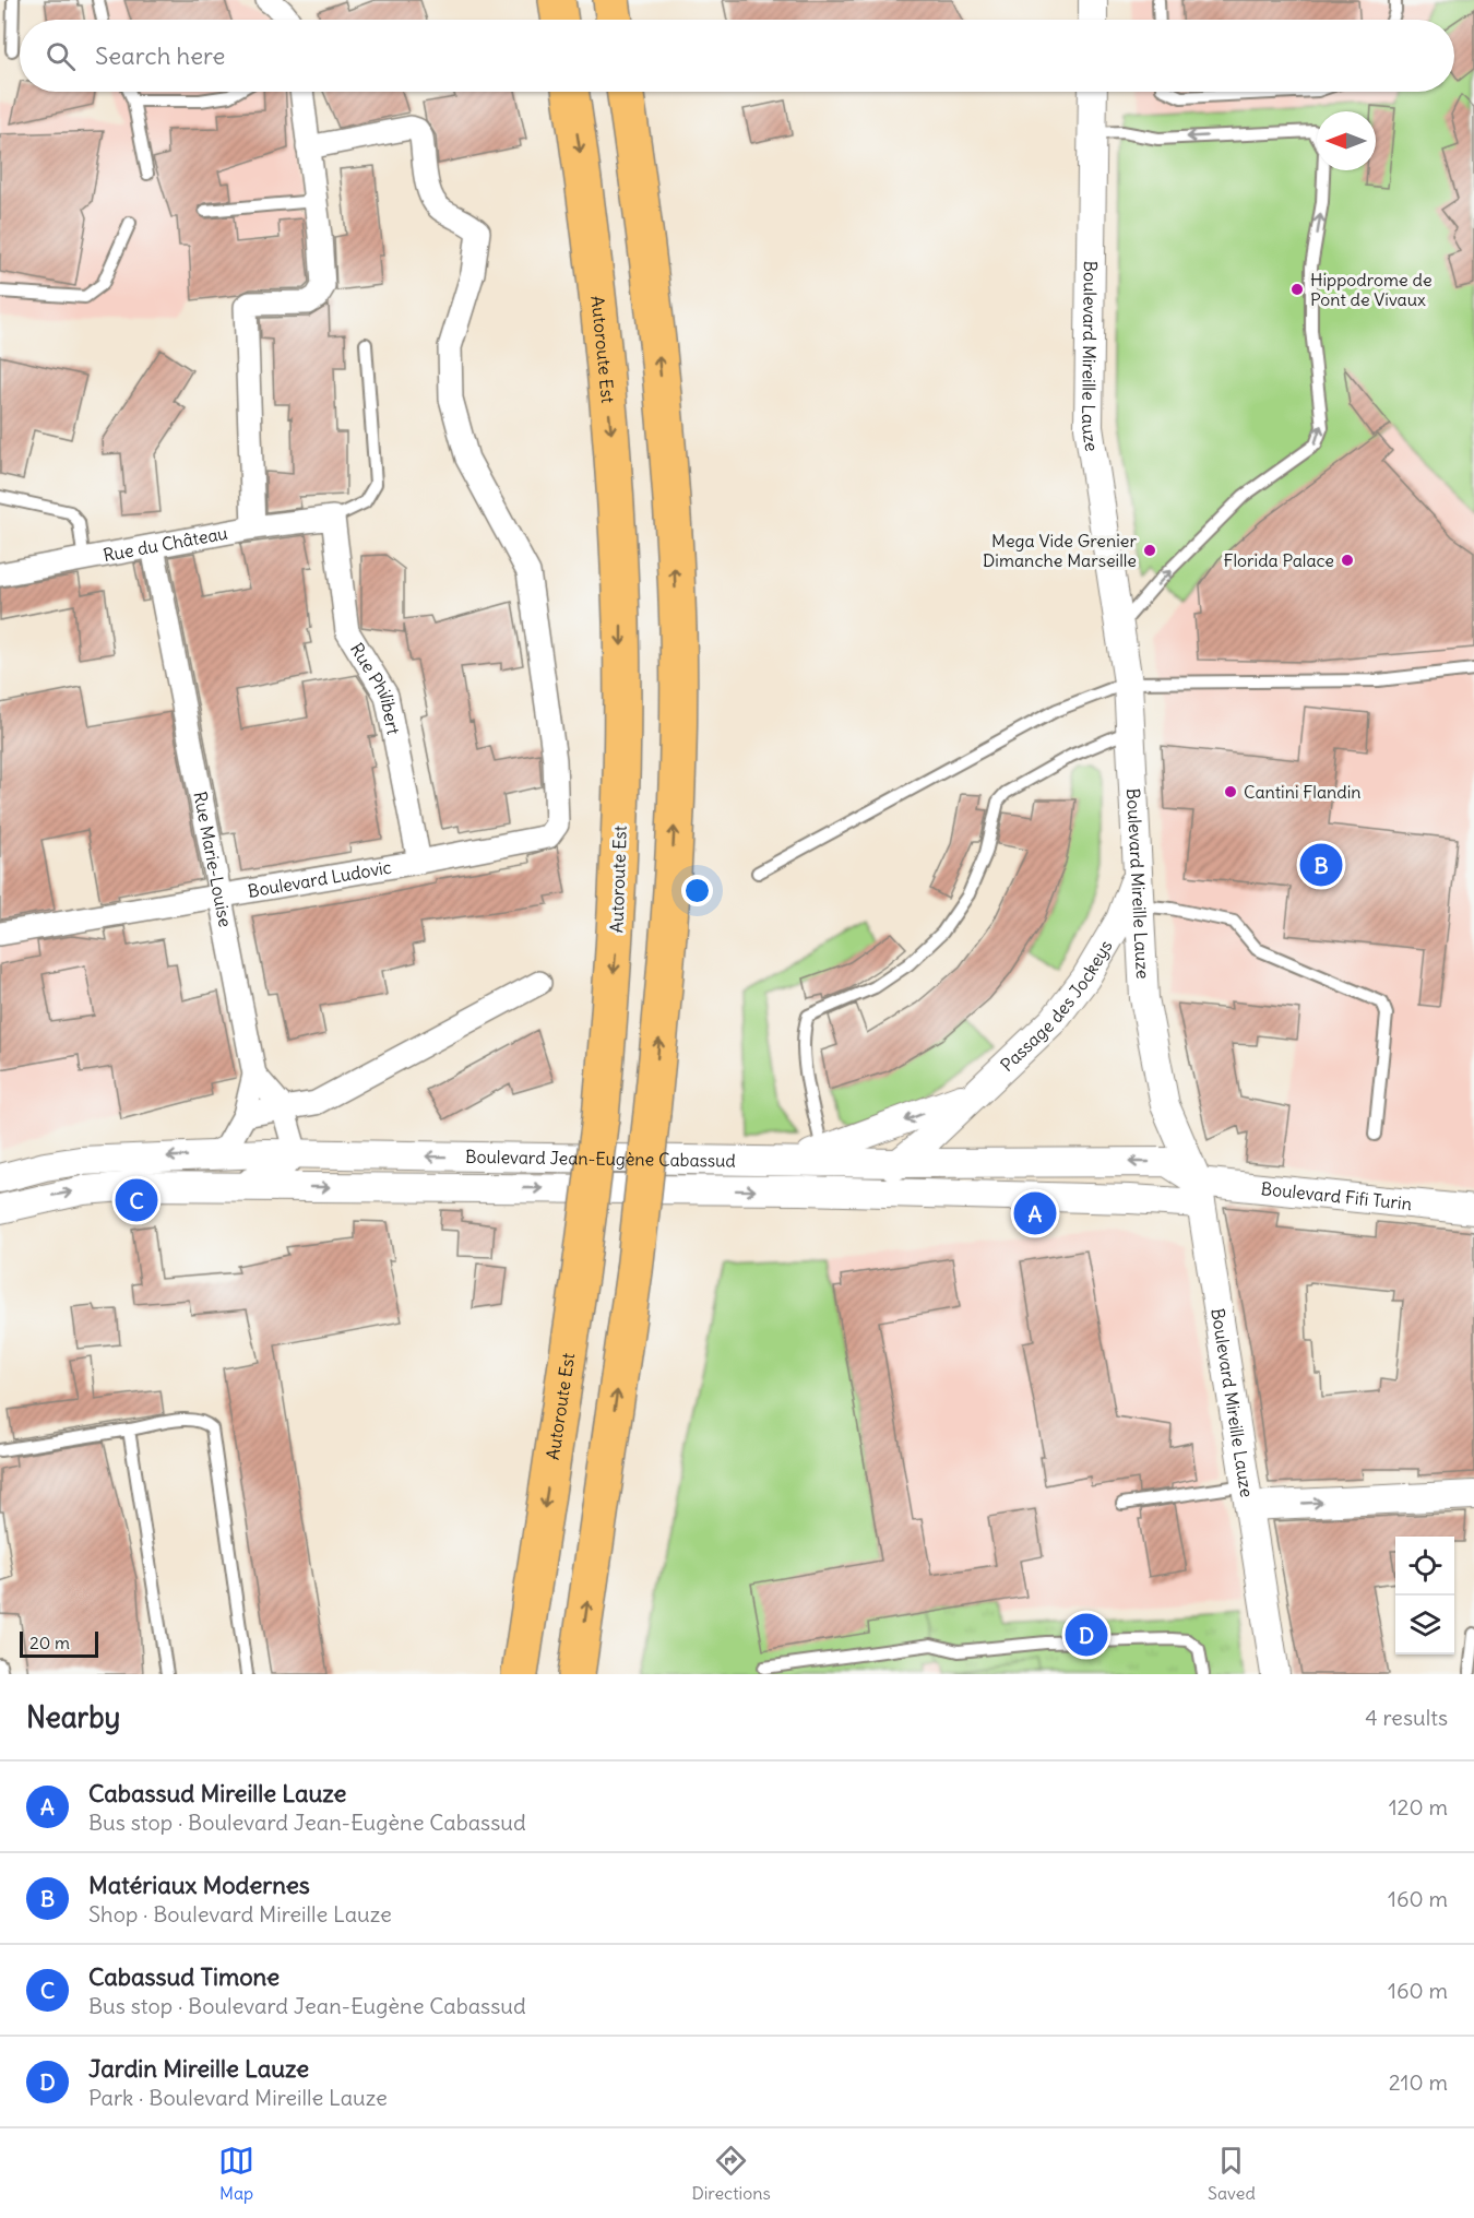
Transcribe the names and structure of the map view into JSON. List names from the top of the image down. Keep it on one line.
{"streets":{"highway":["Autoroute Est"],"street":["Boulevard Mireille Lauze","Rue du Château","Rue Philibert","Rue Marie-Louise","Boulevard Ludovic","Passage des Jockeys","Boulevard Jean-Eugène Cabassud","Boulevard Fifi Turin"]},"crossings":[["Boulevard Mireille Lauze","Passage des Jockeys"],["Boulevard Mireille Lauze","Boulevard Jean-Eugène Cabassud"],["Boulevard Mireille Lauze","Boulevard Fifi Turin"],["Rue du Château","Rue Philibert"],["Rue du Château","Rue Marie-Louise"],["Rue Philibert","Boulevard Ludovic"],["Rue Marie-Louise","Boulevard Ludovic"],["Rue Marie-Louise","Boulevard Jean-Eugène Cabassud"],["Passage des Jockeys","Boulevard Jean-Eugène Cabassud"],["Boulevard Jean-Eugène Cabassud","Boulevard Fifi Turin"]],"places":["Hippodrome de Pont de Vivaux","Mega Vide Grenier Dimanche Marseille","Florida Palace","Cantini Flandin"],"scale_bar":"20 m","north":"left","page":{"search":"Search here","pins":["B","C","A","D"],"scale":"20 m","heading":["Nearby","4 results"],"list":[{"mark":"A","name":"Cabassud Mireille Lauze","note":"Bus stop · Boulevard Jean-Eugène Cabassud","value":"120 m"},{"mark":"B","name":"Matériaux Modernes","note":"Shop · Boulevard Mireille Lauze","value":"160 m"},{"mark":"C","name":"Cabassud Timone","note":"Bus stop · Boulevard Jean-Eugène Cabassud","value":"160 m"},{"mark":"D","name":"Jardin Mireille Lauze","note":"Park · Boulevard Mireille Lauze","value":"210 m"}],"nav":["Map","Directions","Saved"]}}
